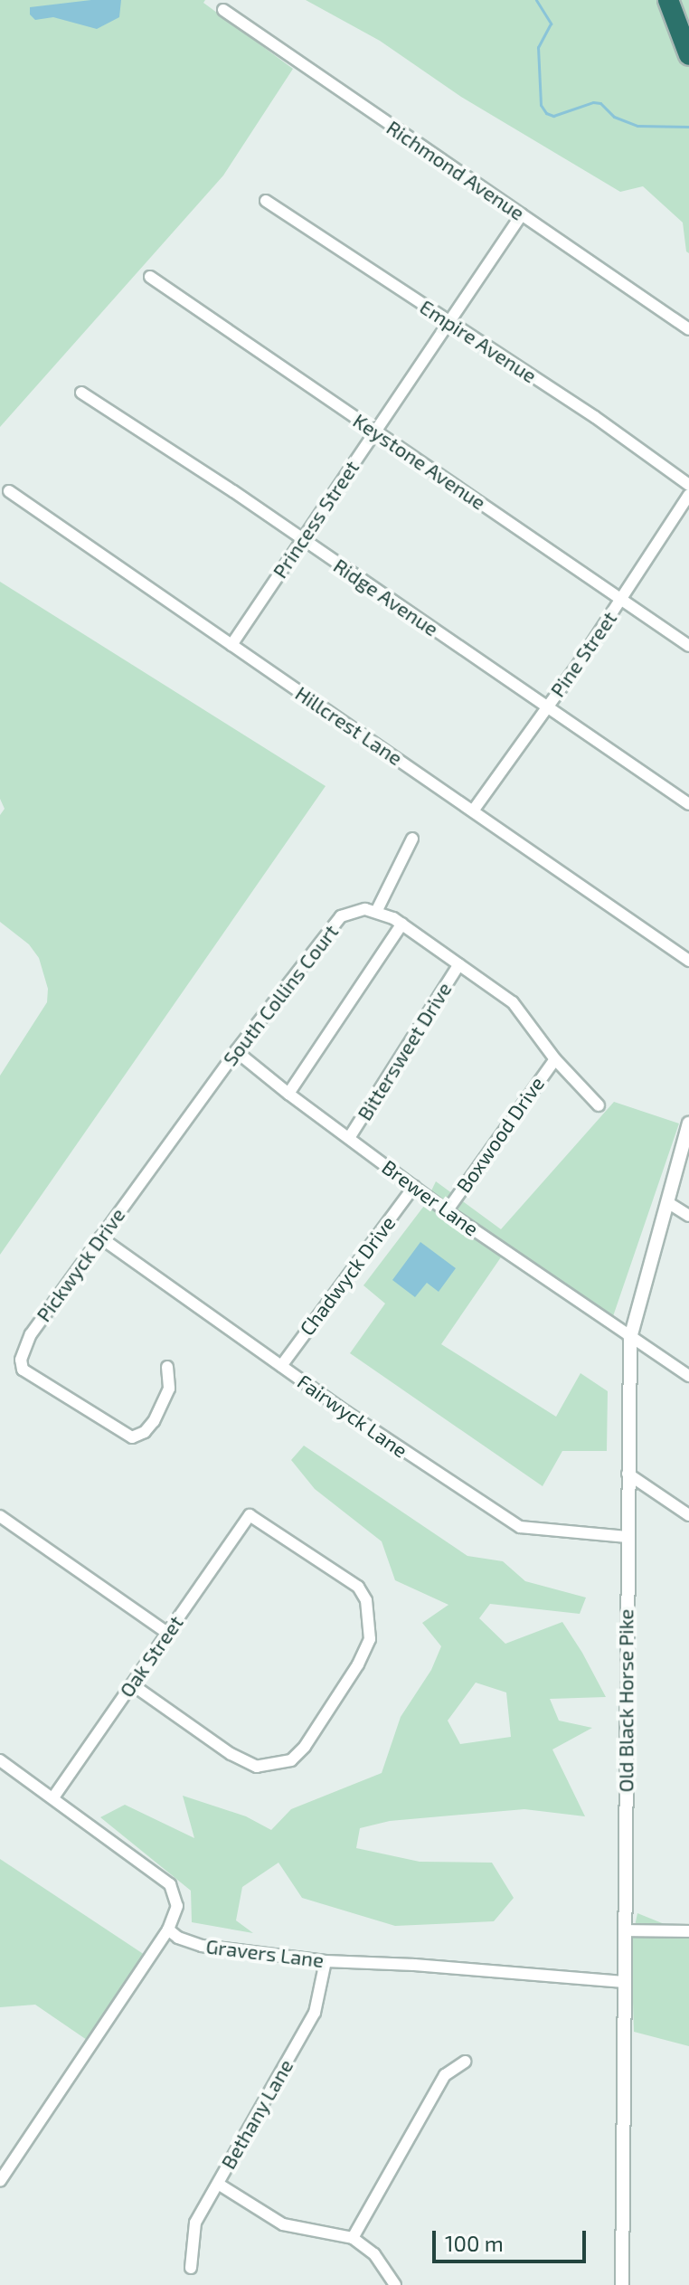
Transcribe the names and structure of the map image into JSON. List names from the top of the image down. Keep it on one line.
{"streets":{"street":["Richmond Avenue","Empire Avenue","Keystone Avenue","Princess Street","Ridge Avenue","Pine Street","Hillcrest Lane","South Collins Court","Bittersweet Drive","Boxwood Drive","Brewer Lane","Pickwyck Drive","Chadwyck Drive","Fairwyck Lane","Oak Street","Old Black Horse Pike","Gravers Lane","Bethany Lane"]},"crossings":[["Richmond Avenue","Princess Street"],["Empire Avenue","Princess Street"],["Keystone Avenue","Princess Street"],["Keystone Avenue","Pine Street"],["Princess Street","Ridge Avenue"],["Princess Street","Hillcrest Lane"],["Ridge Avenue","Pine Street"],["Pine Street","Hillcrest Lane"],["South Collins Court","Brewer Lane"],["South Collins Court","Pickwyck Drive"],["Bittersweet Drive","Brewer Lane"],["Boxwood Drive","Brewer Lane"],["Brewer Lane","Chadwyck Drive"],["Brewer Lane","Old Black Horse Pike"],["Pickwyck Drive","Fairwyck Lane"],["Chadwyck Drive","Fairwyck Lane"],["Fairwyck Lane","Old Black Horse Pike"],["Old Black Horse Pike","Gravers Lane"],["Gravers Lane","Bethany Lane"]],"scale_bar":"100 m"}
